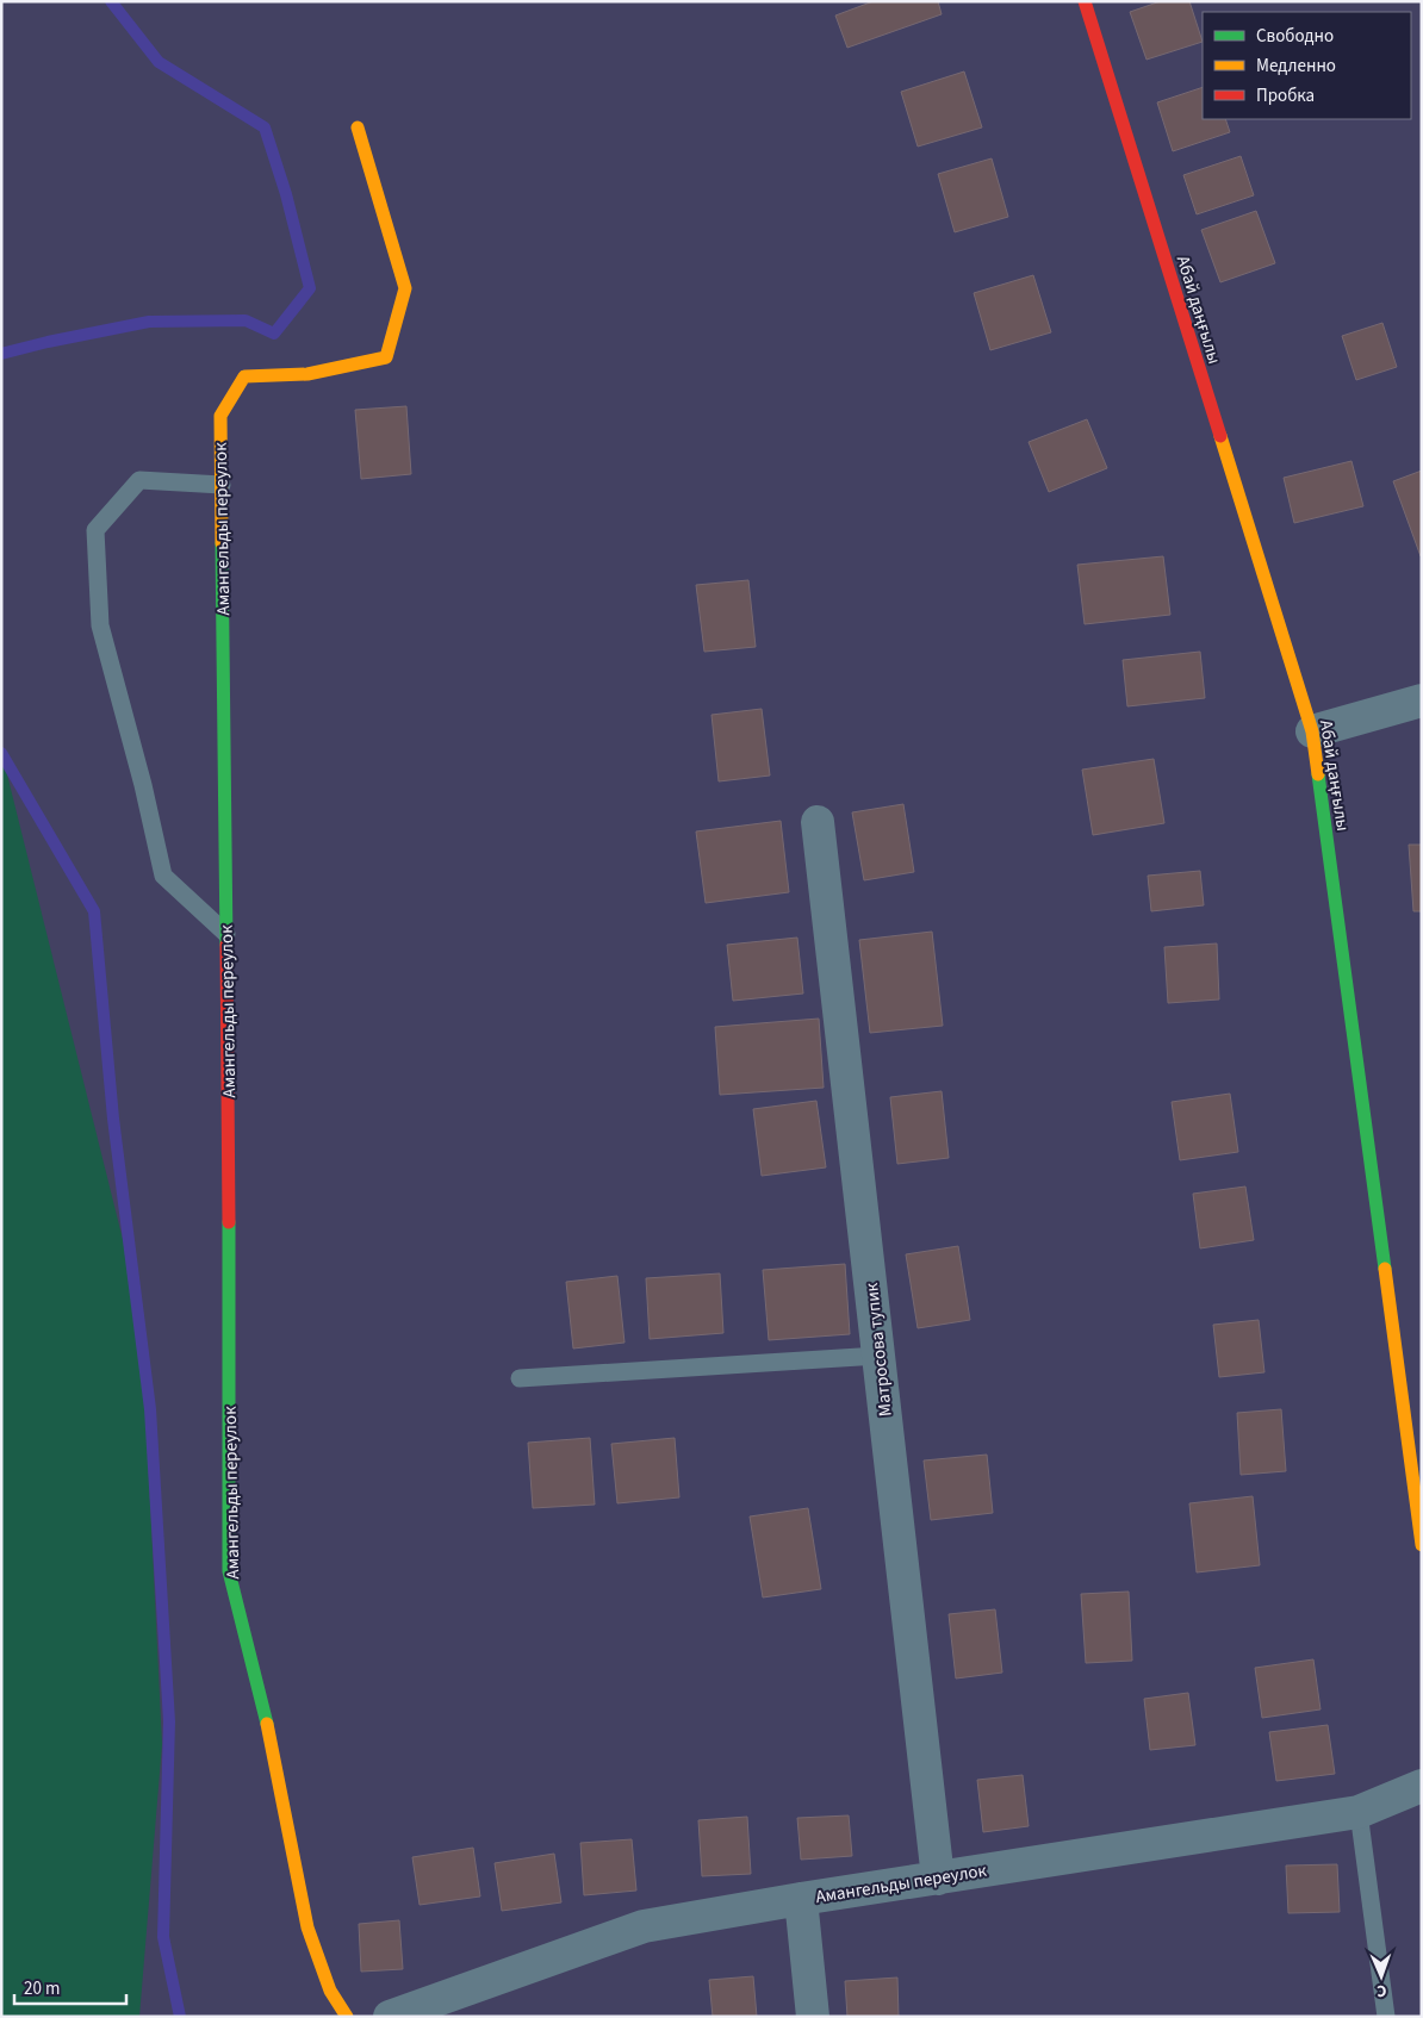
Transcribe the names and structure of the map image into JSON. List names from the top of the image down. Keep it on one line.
{"streets":{"street":["Абай даңғылы","Амангельды переулок","Матросова тупик"]},"crossings":[["Амангельды переулок","Матросова тупик"]],"legend":["Свободно","Медленно","Пробка"],"scale_bar":"20 m","north":"bottom"}
